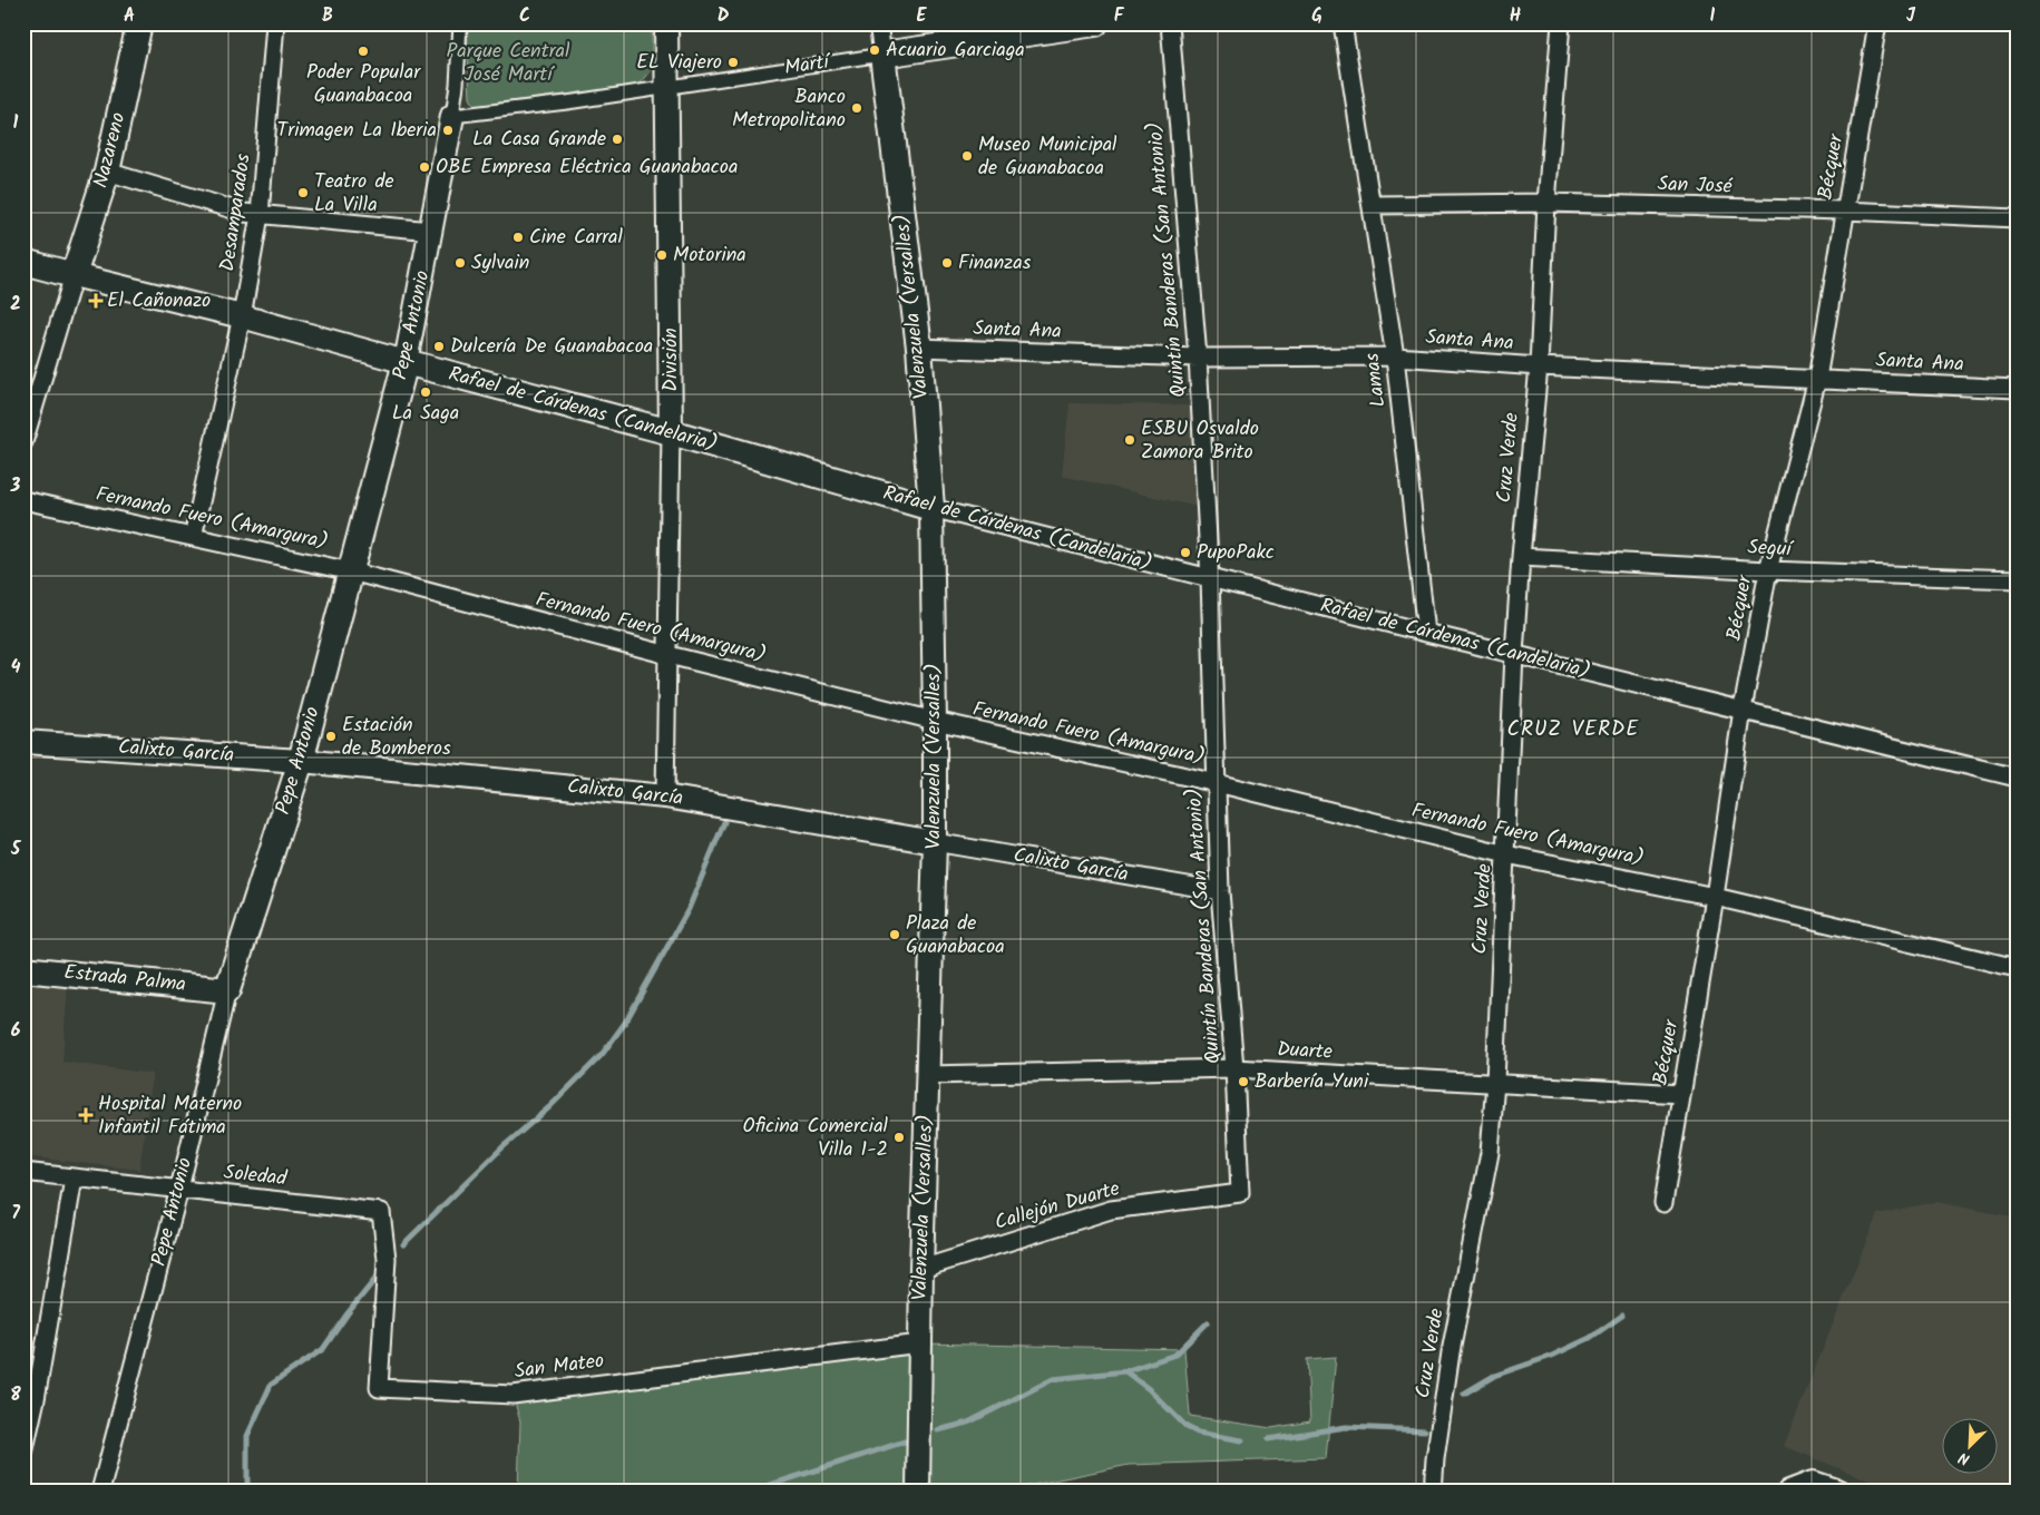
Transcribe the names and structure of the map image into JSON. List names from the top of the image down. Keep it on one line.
{"streets":{"main road":["Martí","Nazareno","Valenzuela (Versalles)","Pepe Antonio","Rafael de Cárdenas (Candelaria)","Estrada Palma"],"street":["Bécquer","San José","Desamparados","Quintín Banderas (San Antonio)","Santa Ana","División","Lamas","Cruz Verde","Fernando Fuero (Amargura)","Seguí","Calixto García","Duarte","Soledad","Callejón Duarte","San Mateo"]},"crossings":[["Martí","Valenzuela (Versalles)"],["Martí","Pepe Antonio"],["Martí","División"],["Nazareno","Rafael de Cárdenas (Candelaria)"],["Bécquer","San José"],["Bécquer","Santa Ana"],["Bécquer","Rafael de Cárdenas (Candelaria)"],["Bécquer","Fernando Fuero (Amargura)"],["Bécquer","Seguí"],["Bécquer","Duarte"],["San José","Lamas"],["San José","Cruz Verde"],["Desamparados","Rafael de Cárdenas (Candelaria)"],["Desamparados","Fernando Fuero (Amargura)"],["Quintín Banderas (San Antonio)","Santa Ana"],["Quintín Banderas (San Antonio)","Rafael de Cárdenas (Candelaria)"],["Quintín Banderas (San Antonio)","Fernando Fuero (Amargura)"],["Quintín Banderas (San Antonio)","Calixto García"],["Quintín Banderas (San Antonio)","Duarte"],["Quintín Banderas (San Antonio)","Callejón Duarte"],["Valenzuela (Versalles)","Santa Ana"],["Valenzuela (Versalles)","Rafael de Cárdenas (Candelaria)"],["Valenzuela (Versalles)","Fernando Fuero (Amargura)"],["Valenzuela (Versalles)","Calixto García"],["Valenzuela (Versalles)","Duarte"],["Valenzuela (Versalles)","Callejón Duarte"],["Valenzuela (Versalles)","San Mateo"],["Pepe Antonio","Rafael de Cárdenas (Candelaria)"],["Pepe Antonio","Fernando Fuero (Amargura)"],["Pepe Antonio","Calixto García"],["Pepe Antonio","Estrada Palma"],["Pepe Antonio","Soledad"],["Santa Ana","Lamas"],["Santa Ana","Cruz Verde"],["División","Rafael de Cárdenas (Candelaria)"],["División","Fernando Fuero (Amargura)"],["División","Calixto García"],["Lamas","Rafael de Cárdenas (Candelaria)"],["Rafael de Cárdenas (Candelaria)","Cruz Verde"],["Cruz Verde","Fernando Fuero (Amargura)"],["Cruz Verde","Seguí"],["Cruz Verde","Duarte"],["Soledad","San Mateo"]],"districts":["CRUZ VERDE"],"parks":["Parque Central José Martí"],"places":{"other":["Acuario Garciaga","Poder Popular Guanabacoa","EL Viajero","Banco Metropolitano","Trimagen La Iberia","La Casa Grande","Museo Municipal de Guanabacoa","OBE Empresa Eléctrica Guanabacoa","Teatro de La Villa","Cine Carral","Motorina","Sylvain","Finanzas","Dulcería De Guanabacoa","La Saga","ESBU Osvaldo Zamora Brito","PupoPakc","Estación de Bomberos","Plaza de Guanabacoa","Barbería Yuni","Oficina Comercial Villa 1-2"],"health":["El Cañonazo","Hospital Materno Infantil Fátima"]},"north":"bottom left","grid":{"columns":["A","B","C","D","E","F","G","H","I","J"],"rows":["1","2","3","4","5","6","7","8"]}}
